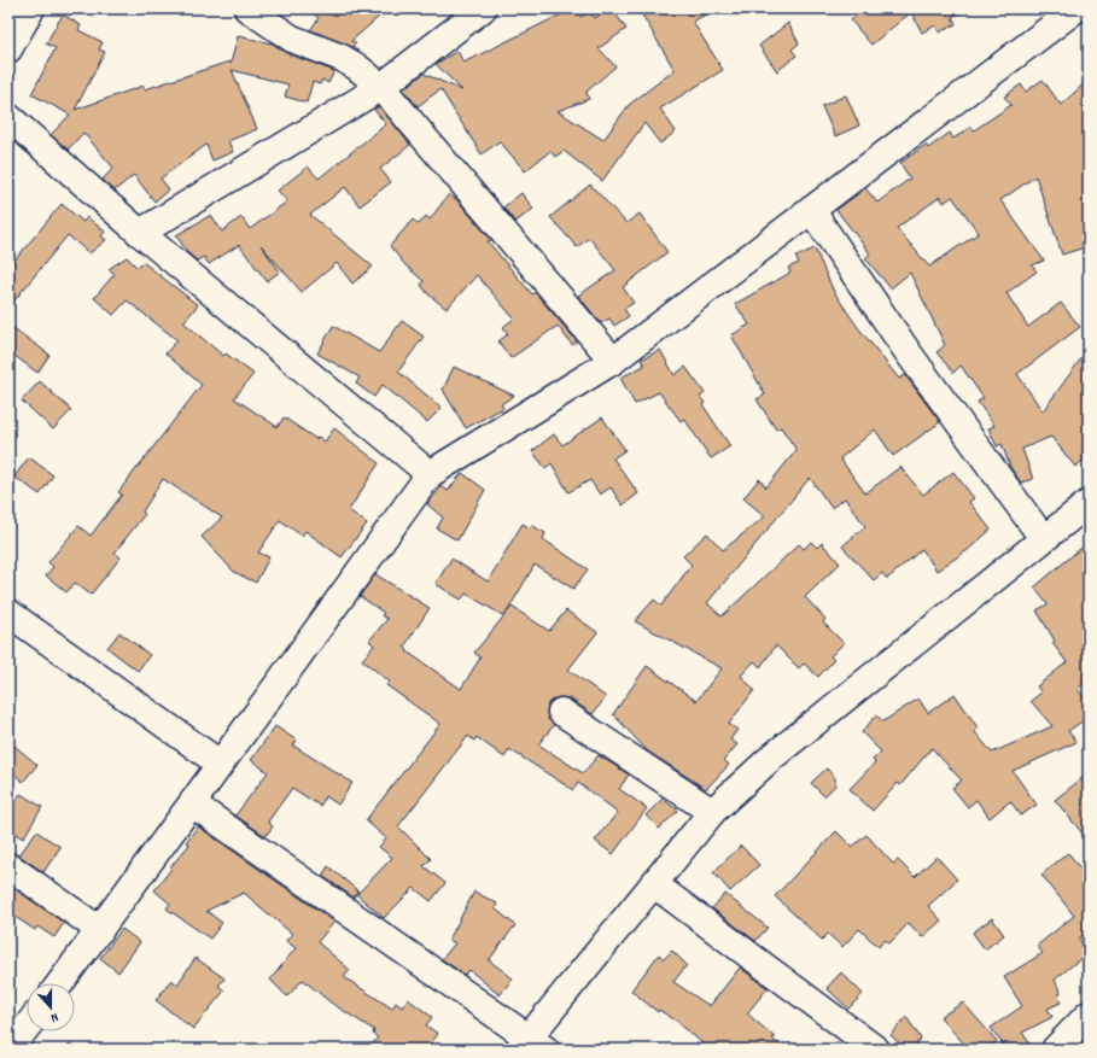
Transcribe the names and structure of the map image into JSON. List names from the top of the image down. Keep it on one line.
{"north":"bottom"}
